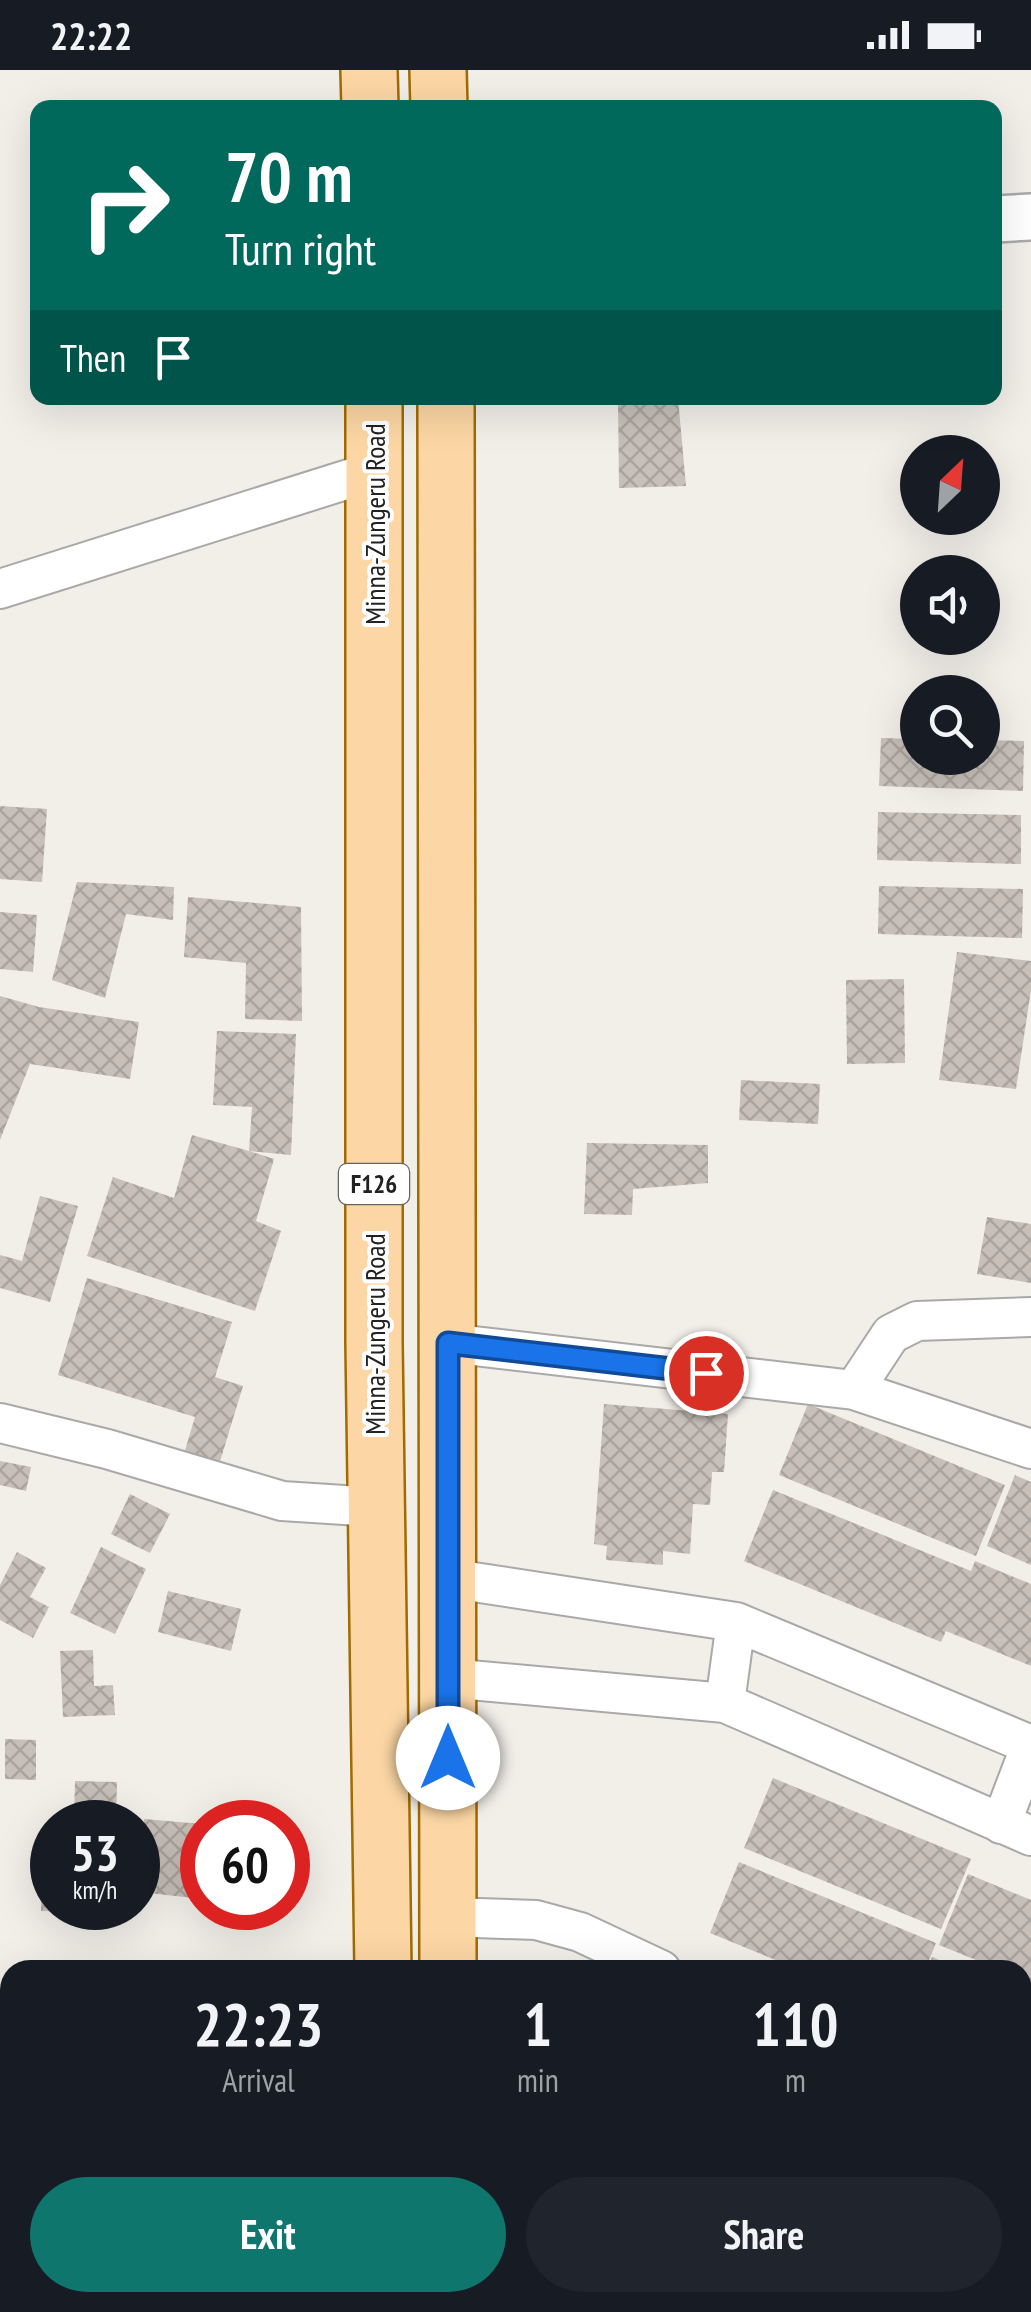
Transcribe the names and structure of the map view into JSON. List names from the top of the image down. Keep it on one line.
{"streets":{"main road":["Minna-Zungeru Road","F126"]},"north":"top right","page":{"status":"22:22","turn":["70 m","Turn right"],"then":"Then","speed":"53 km/h","limit":"60","eta":["22:23","Arrival","1","min","110","m"],"buttons":["Exit","Share"]}}
